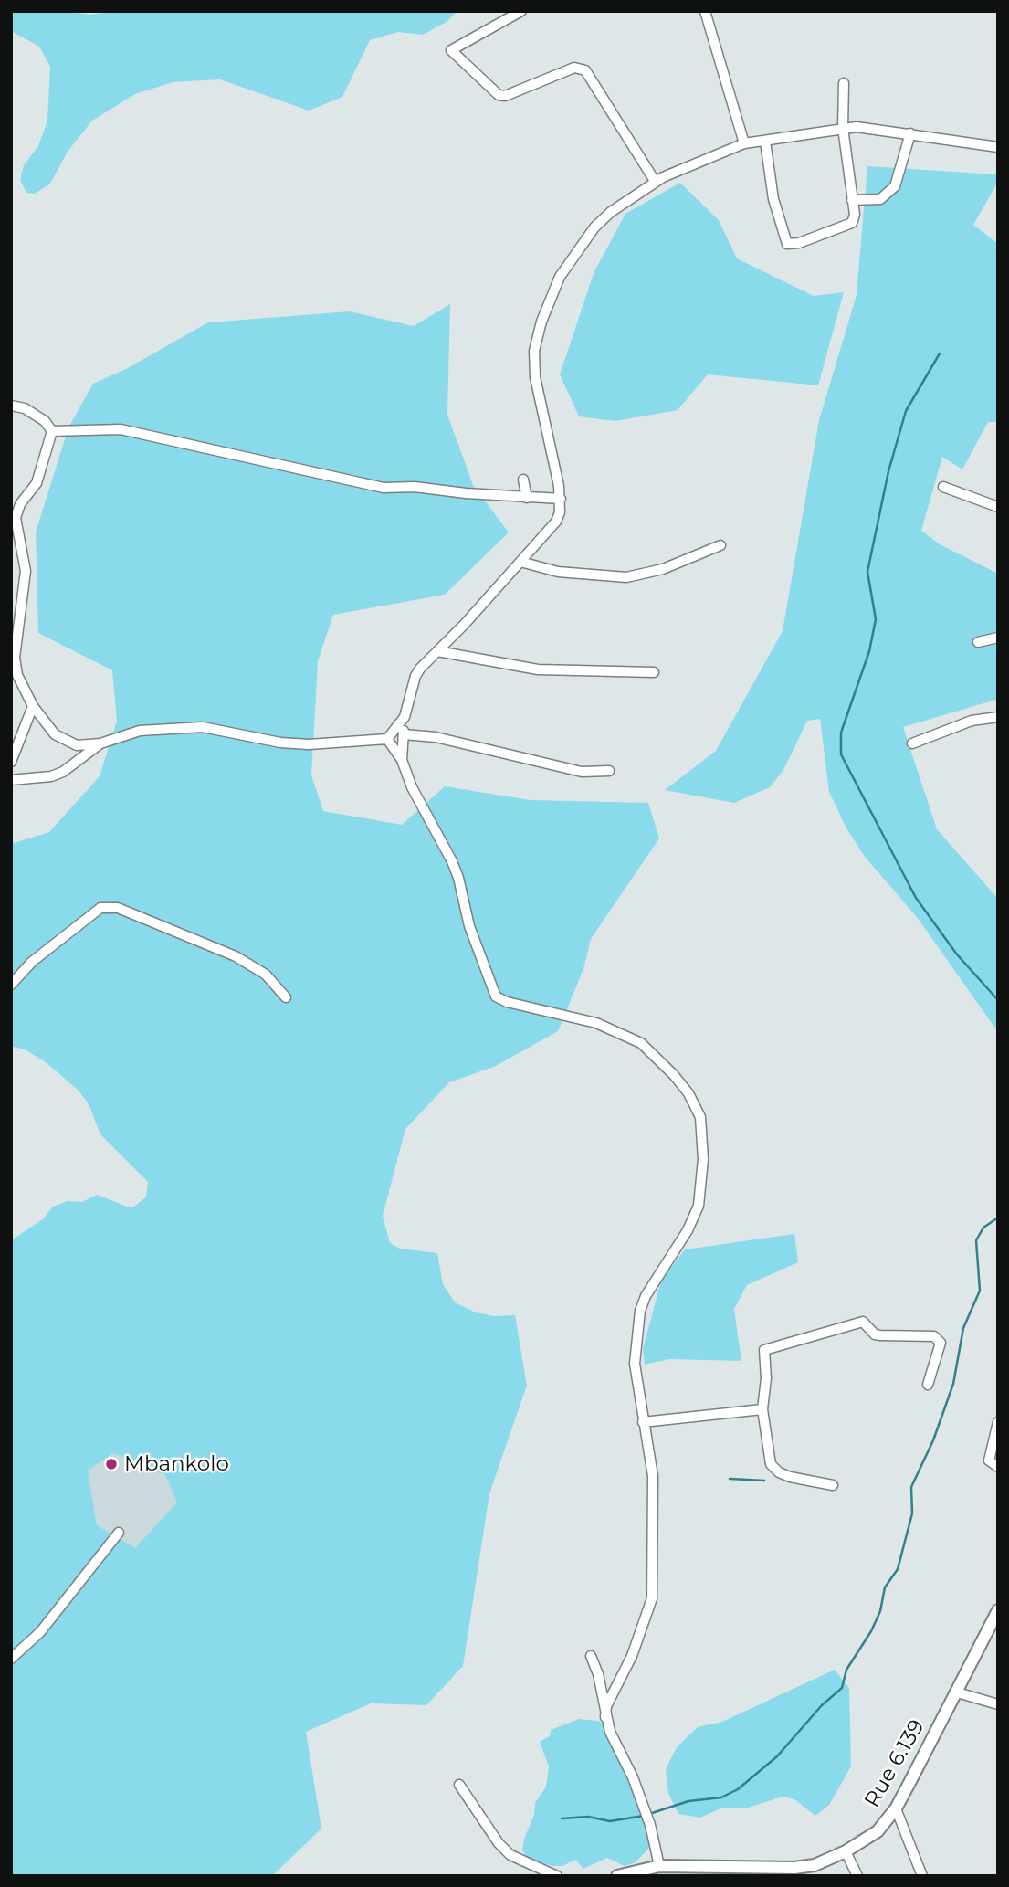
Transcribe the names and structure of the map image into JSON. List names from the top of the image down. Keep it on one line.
{"streets":{"street":["Rue 6.139"]},"places":["Mbankolo"]}
